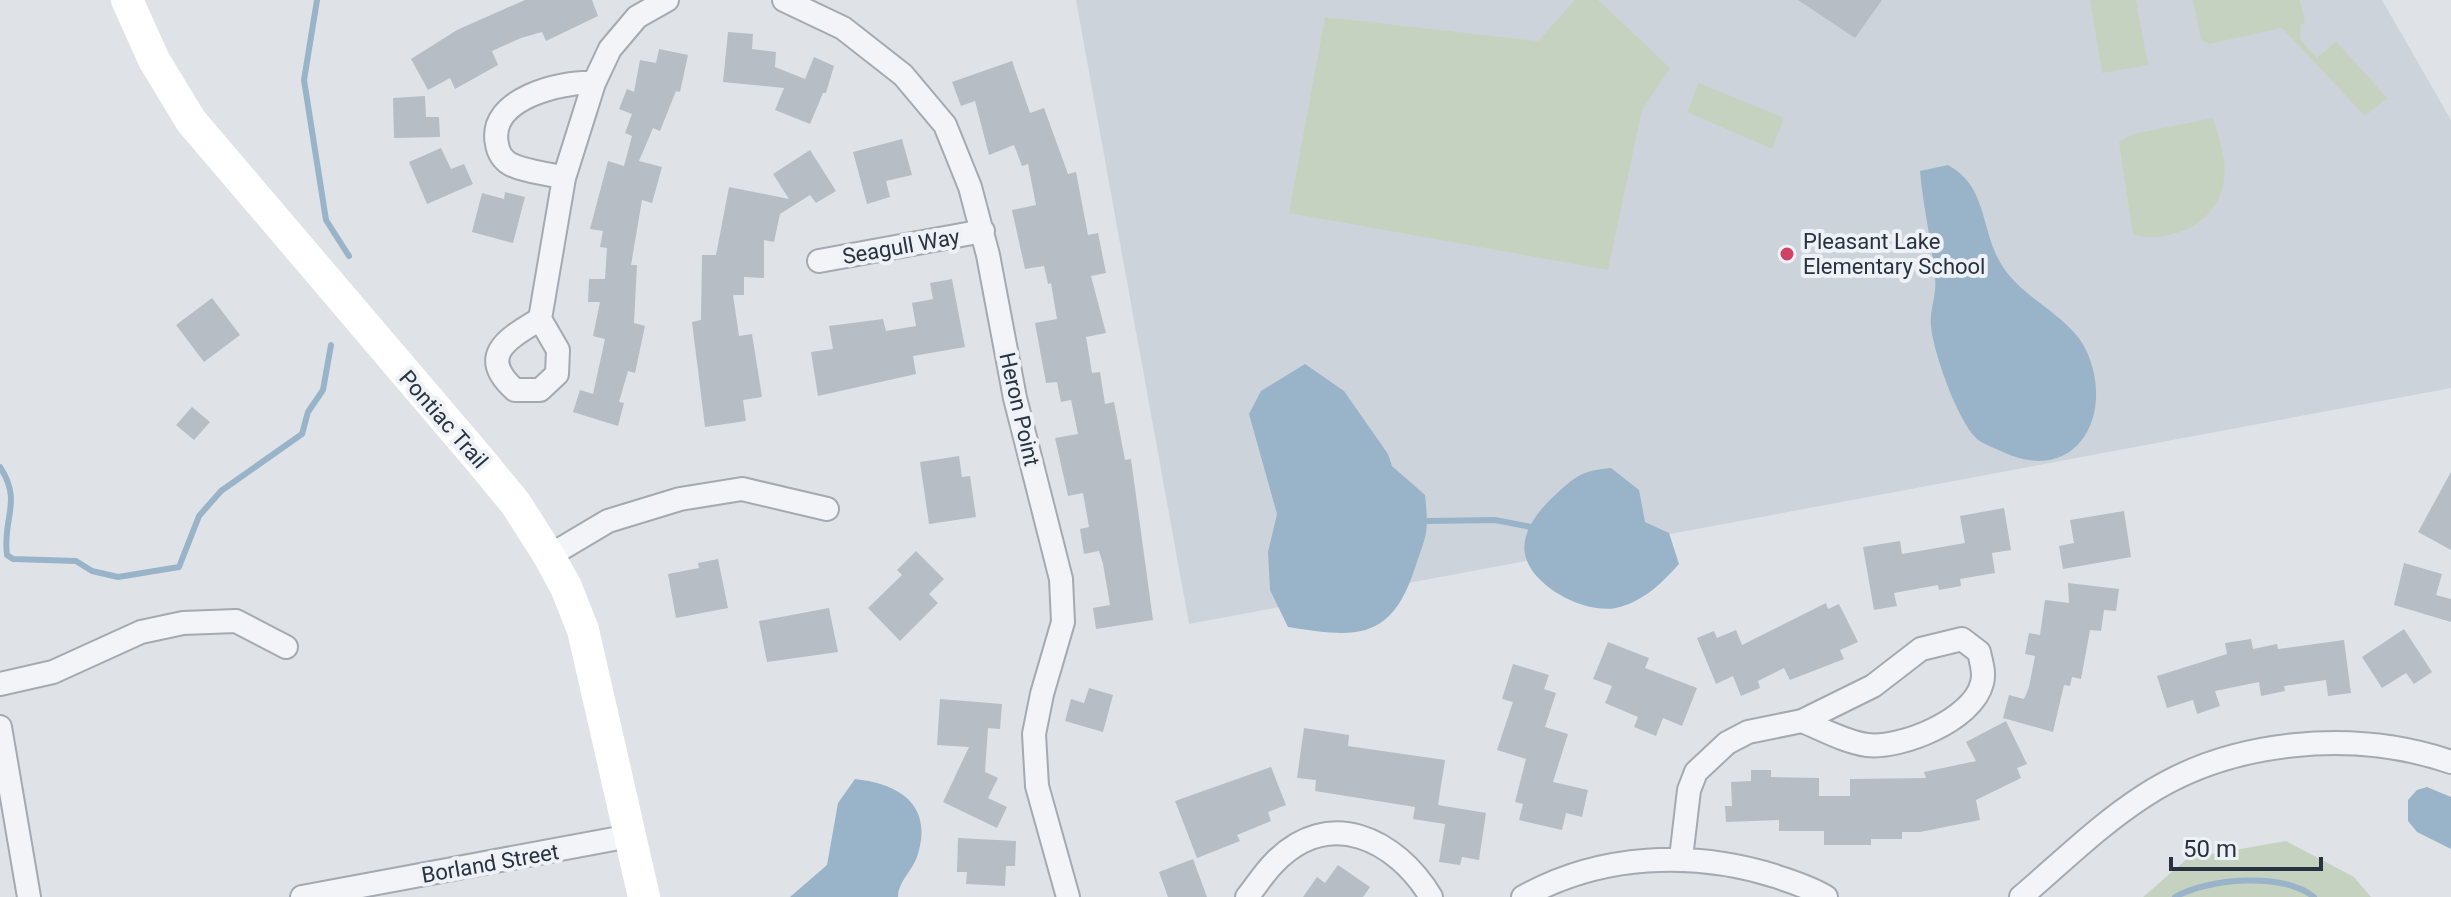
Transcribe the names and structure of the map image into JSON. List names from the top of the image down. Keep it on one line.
{"streets":{"main road":["Pontiac Trail"],"street":["Seagull Way","Heron Point","Borland Street"]},"crossings":[["Seagull Way","Heron Point"],["Pontiac Trail","Borland Street"]],"places":["Pleasant Lake Elementary School"],"scale_bar":"50 m"}
